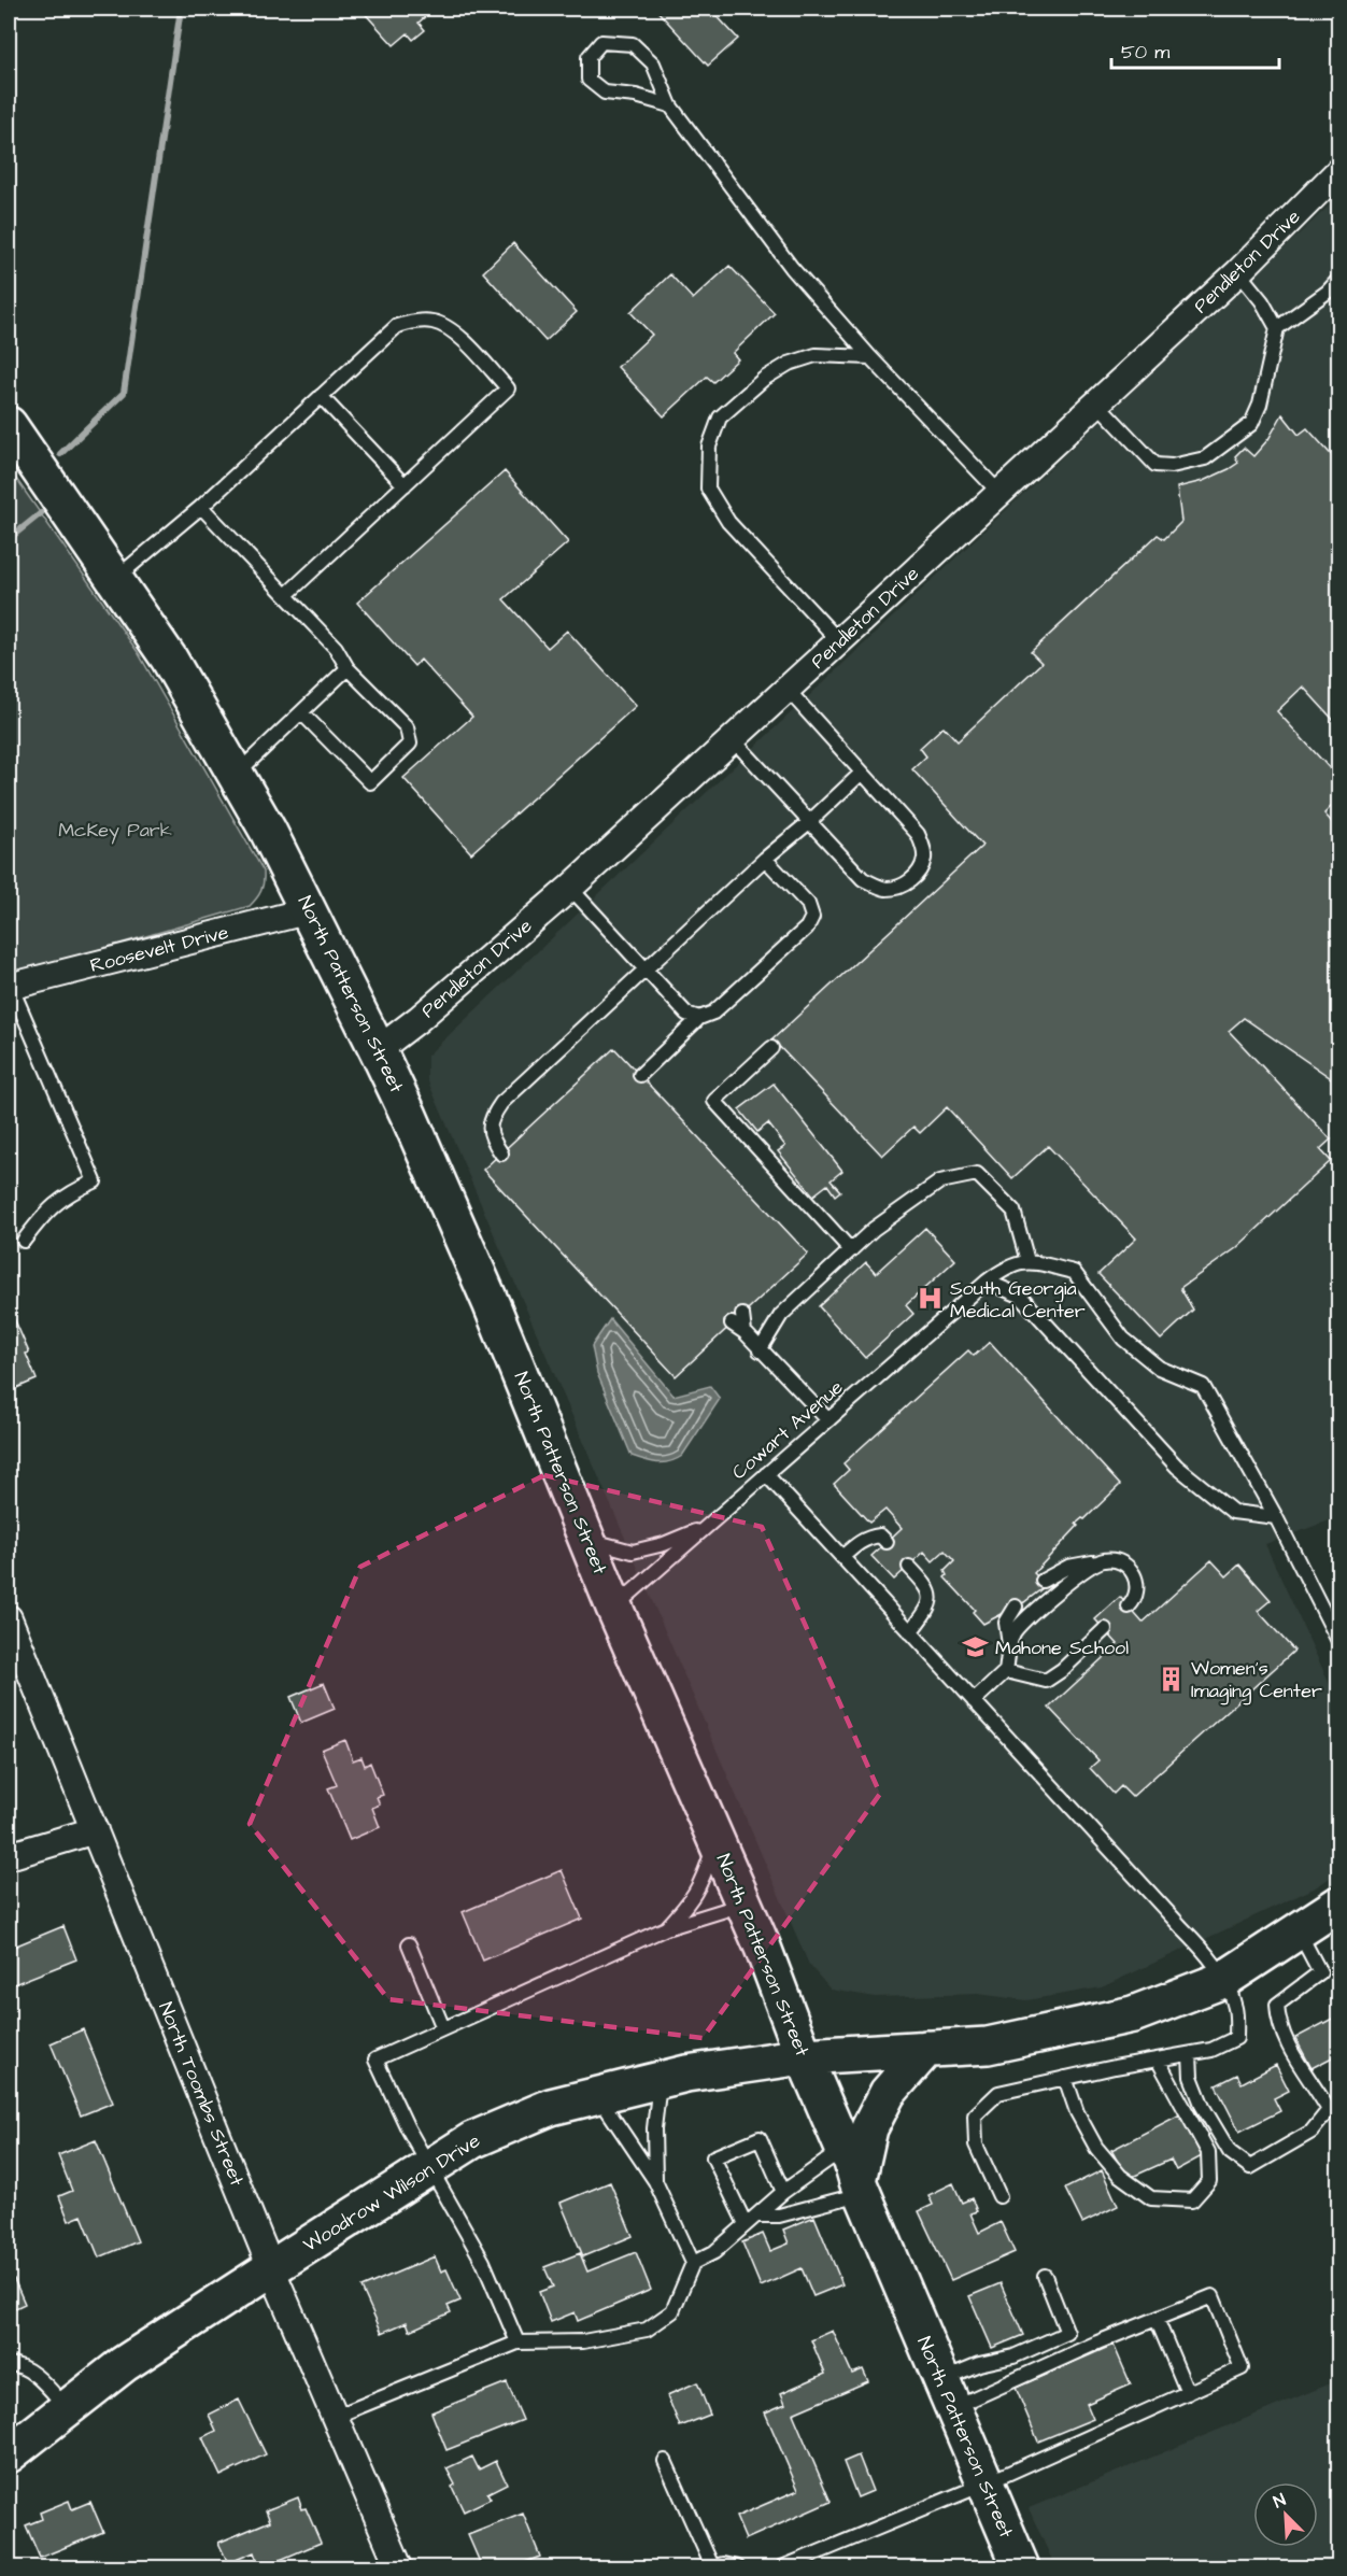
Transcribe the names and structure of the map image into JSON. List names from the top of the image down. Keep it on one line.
{"streets":{"main road":["North Patterson Street","Woodrow Wilson Drive"],"street":["Pendleton Drive","Roosevelt Drive","North Toombs Street"],"lane":["Cowart Avenue"]},"crossings":[["Pendleton Drive","North Patterson Street"],["Roosevelt Drive","North Patterson Street"],["North Patterson Street","Cowart Avenue"],["North Patterson Street","Woodrow Wilson Drive"],["North Toombs Street","Woodrow Wilson Drive"]],"parks":["McKey Park"],"places":{"hospital":["South Georgia Medical Center"],"school or university":["Mahone School"],"building":["Women's Imaging Center"]},"scale_bar":"50 m","north":"top left"}
